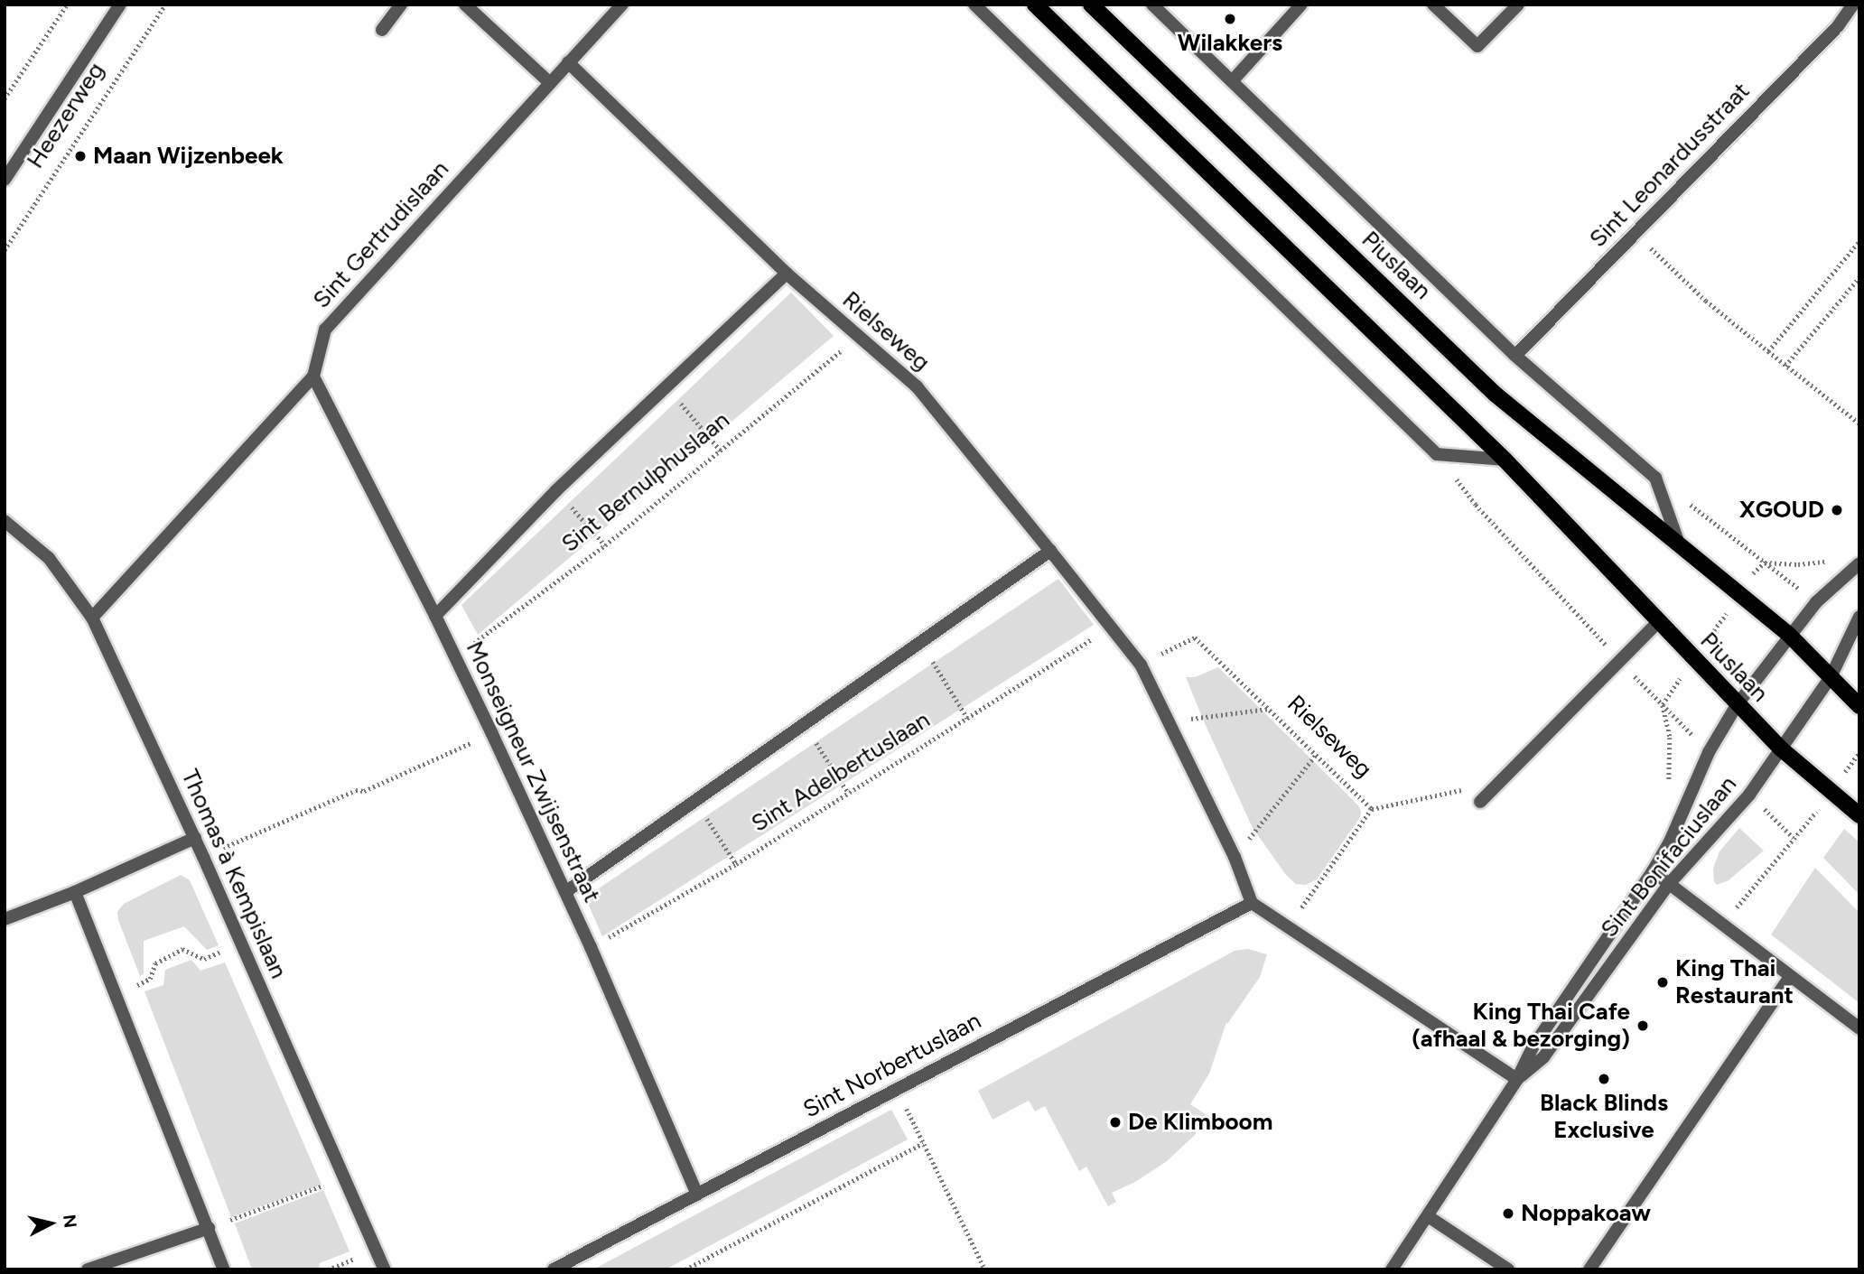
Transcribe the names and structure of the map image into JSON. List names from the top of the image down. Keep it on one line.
{"streets":{"main road":["Piuslaan"],"street":["Heezerweg","Sint Leonardusstraat","Sint Gertrudislaan","Rielseweg","Sint Bernulphuslaan","Monseigneur Zwijsenstraat","Sint Bonifaciuslaan","Thomas à Kempislaan","Sint Norbertuslaan"],"path":["Sint Adelbertuslaan"]},"crossings":[["Sint Leonardusstraat","Piuslaan"],["Sint Gertrudislaan","Rielseweg"],["Sint Gertrudislaan","Monseigneur Zwijsenstraat"],["Sint Gertrudislaan","Thomas à Kempislaan"],["Piuslaan","Sint Bonifaciuslaan"],["Rielseweg","Sint Bernulphuslaan"],["Rielseweg","Sint Adelbertuslaan"],["Rielseweg","Sint Norbertuslaan"],["Sint Bernulphuslaan","Monseigneur Zwijsenstraat"],["Monseigneur Zwijsenstraat","Sint Adelbertuslaan"],["Monseigneur Zwijsenstraat","Sint Norbertuslaan"]],"places":["Wilakkers","Maan Wijzenbeek","XGOUD","King Thai Restaurant","King Thai Cafe (afhaal & bezorging)","Black Blinds Exclusive","De Klimboom","Noppakoaw"],"north":"right"}
